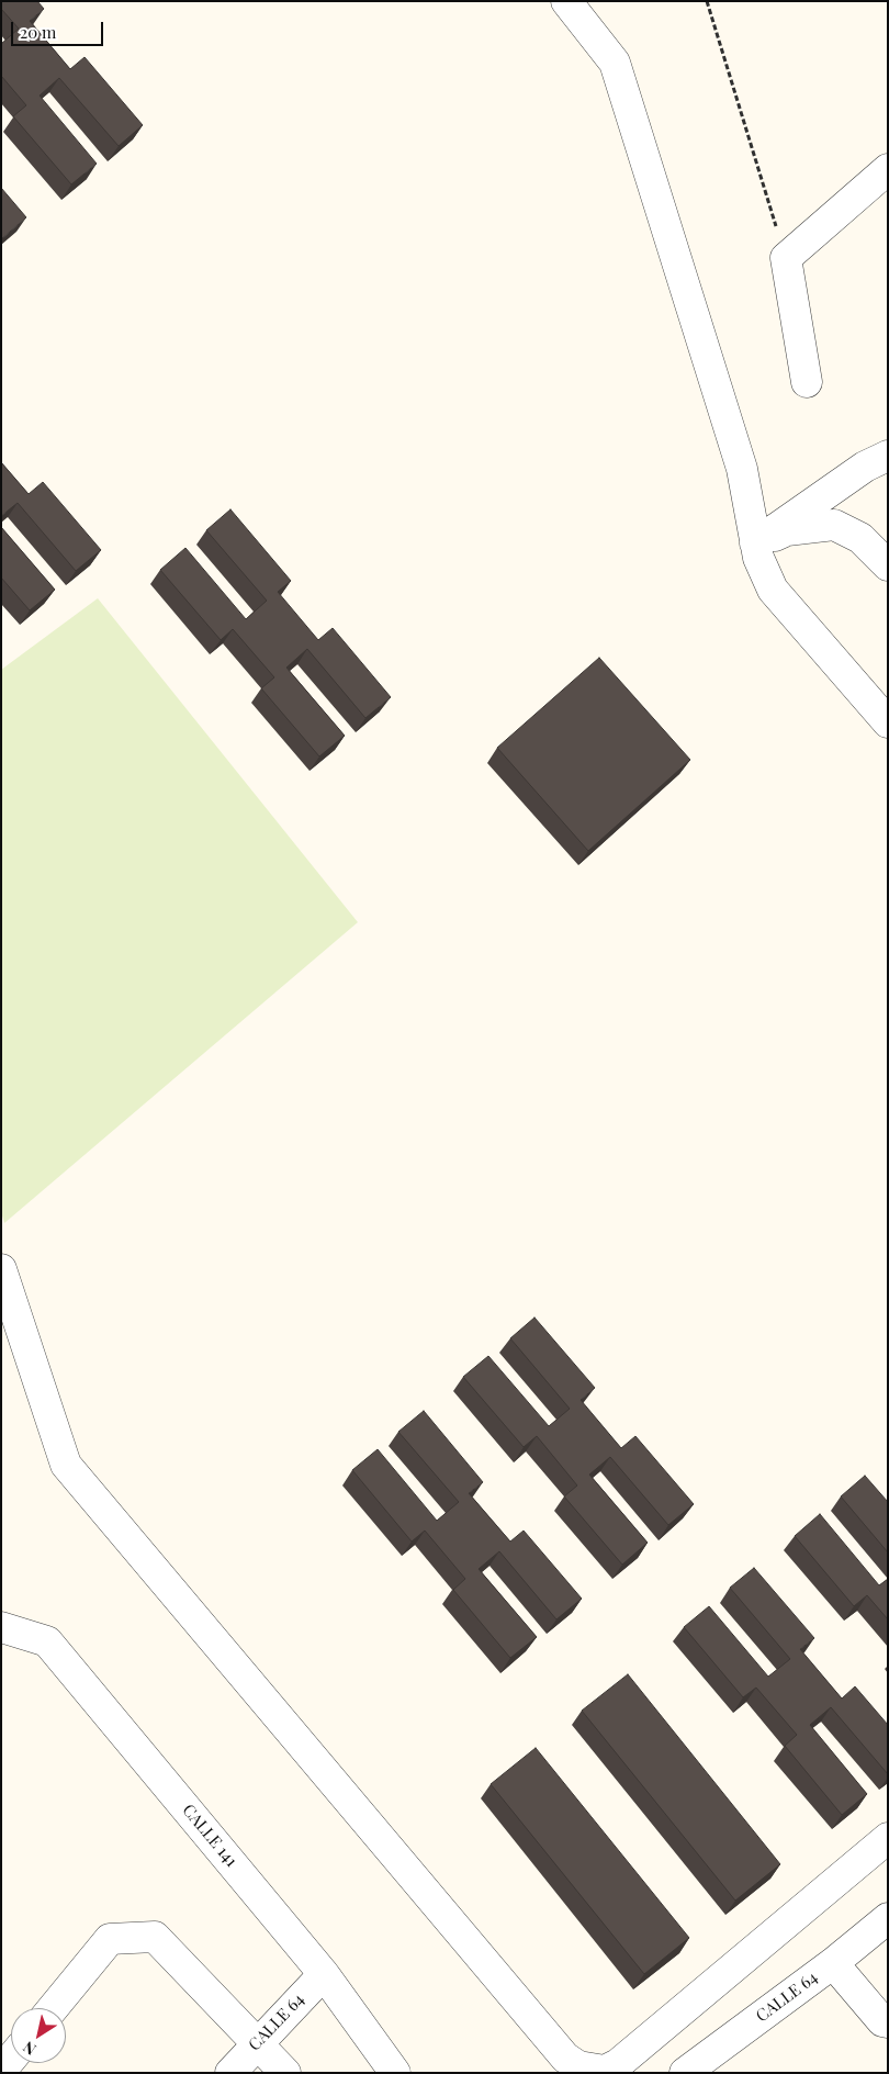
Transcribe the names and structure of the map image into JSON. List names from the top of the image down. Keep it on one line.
{"streets":{"street":["CALLE 141","CALLE 64"]},"crossings":[["CALLE 141","CALLE 64"]],"scale_bar":"20 m","north":"bottom left"}
